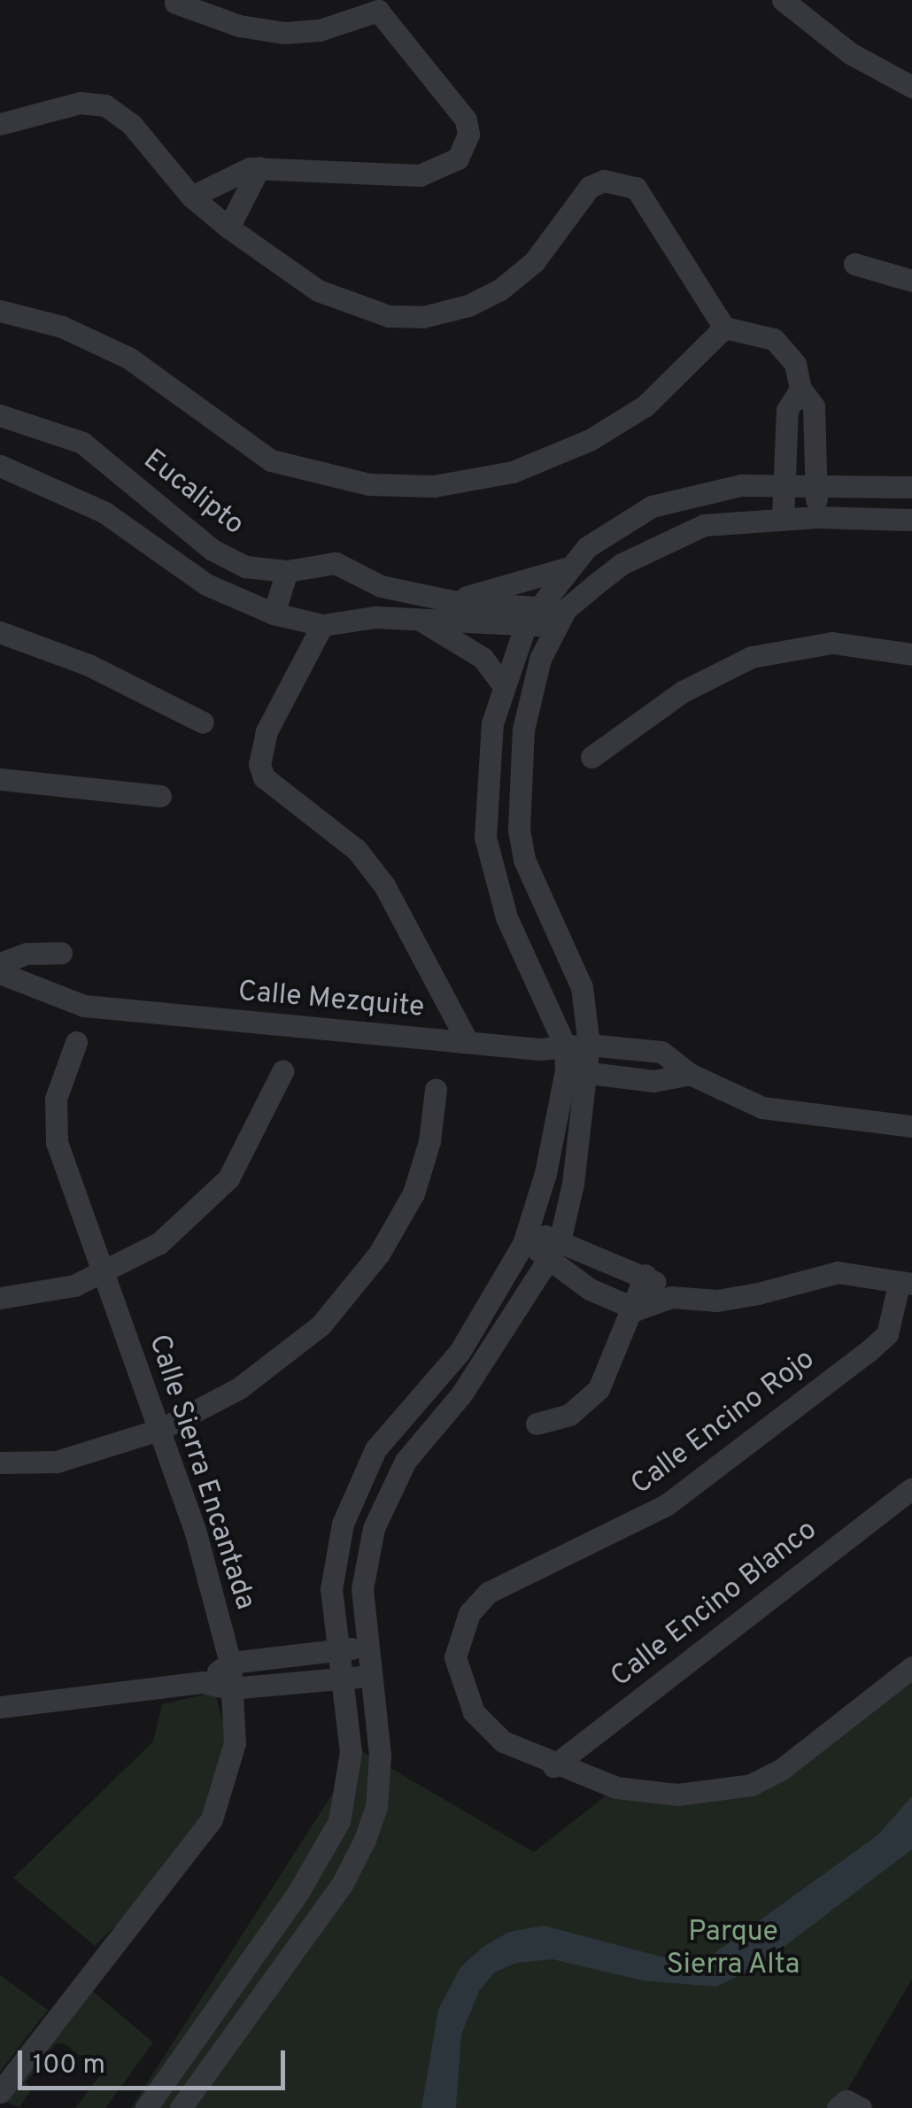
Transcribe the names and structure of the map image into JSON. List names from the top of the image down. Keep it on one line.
{"streets":{"street":["Eucalipto","Calle Mezquite","Calle Encino Rojo","Calle Sierra Encantada","Calle Encino Blanco"]},"crossings":[["Calle Encino Rojo","Calle Encino Blanco"]],"parks":["Parque Sierra Alta"],"scale_bar":"100 m"}
